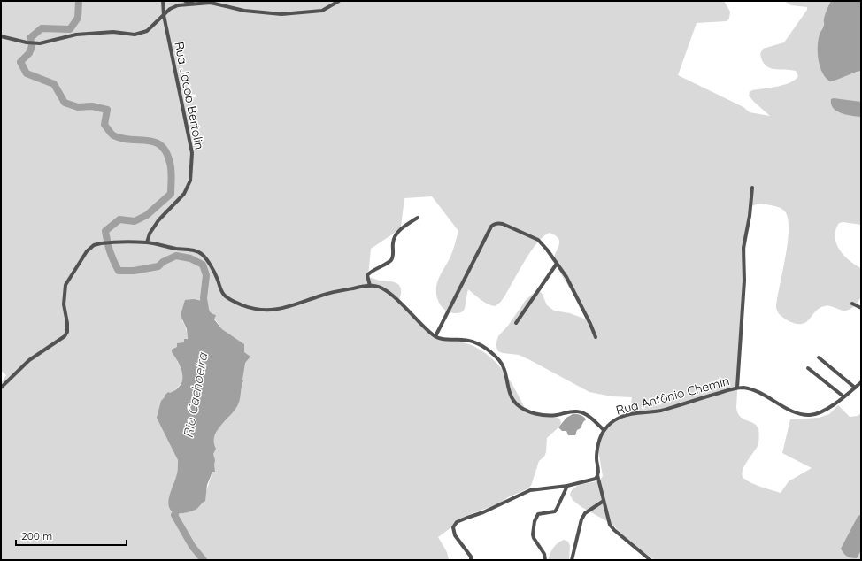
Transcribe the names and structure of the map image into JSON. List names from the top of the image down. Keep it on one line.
{"streets":{"street":["Rua Jacob Bertolin","Rua Antônio Chemin"]},"water":["Rio Cachoeira"],"scale_bar":"200 m"}
